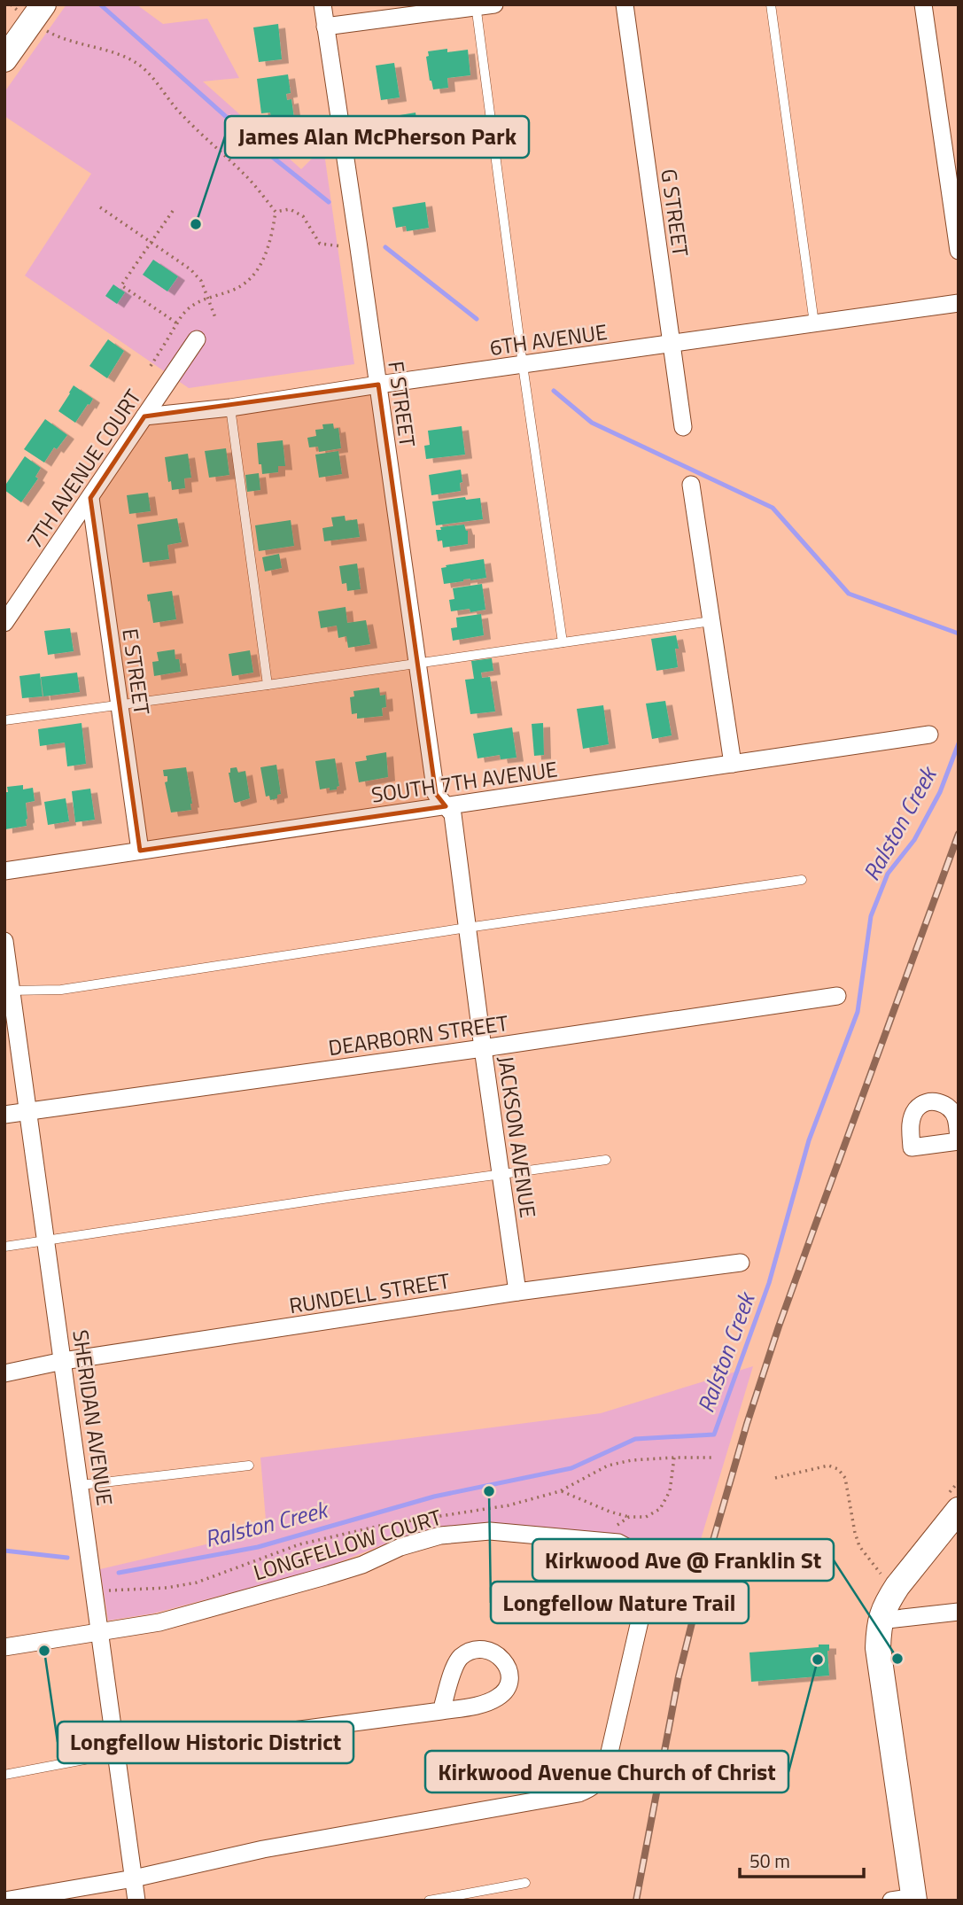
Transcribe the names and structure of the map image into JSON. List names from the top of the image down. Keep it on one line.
{"streets":{"street":["G STREET","6TH AVENUE","F STREET","7TH AVENUE COURT","E STREET","SOUTH 7TH AVENUE","DEARBORN STREET","JACKSON AVENUE","RUNDELL STREET","SHERIDAN AVENUE","LONGFELLOW COURT"]},"crossings":[["G STREET","6TH AVENUE"],["6TH AVENUE","F STREET"],["6TH AVENUE","7TH AVENUE COURT"],["F STREET","SOUTH 7TH AVENUE"],["F STREET","JACKSON AVENUE"],["7TH AVENUE COURT","E STREET"],["E STREET","SOUTH 7TH AVENUE"],["SOUTH 7TH AVENUE","JACKSON AVENUE"],["DEARBORN STREET","JACKSON AVENUE"],["DEARBORN STREET","SHERIDAN AVENUE"],["JACKSON AVENUE","RUNDELL STREET"],["RUNDELL STREET","SHERIDAN AVENUE"],["SHERIDAN AVENUE","LONGFELLOW COURT"]],"water":["Ralston Creek"],"places":["James Alan McPherson Park","Longfellow Nature Trail","Longfellow Historic District","Kirkwood Ave @ Franklin St","Kirkwood Avenue Church of Christ"],"scale_bar":"50 m"}
